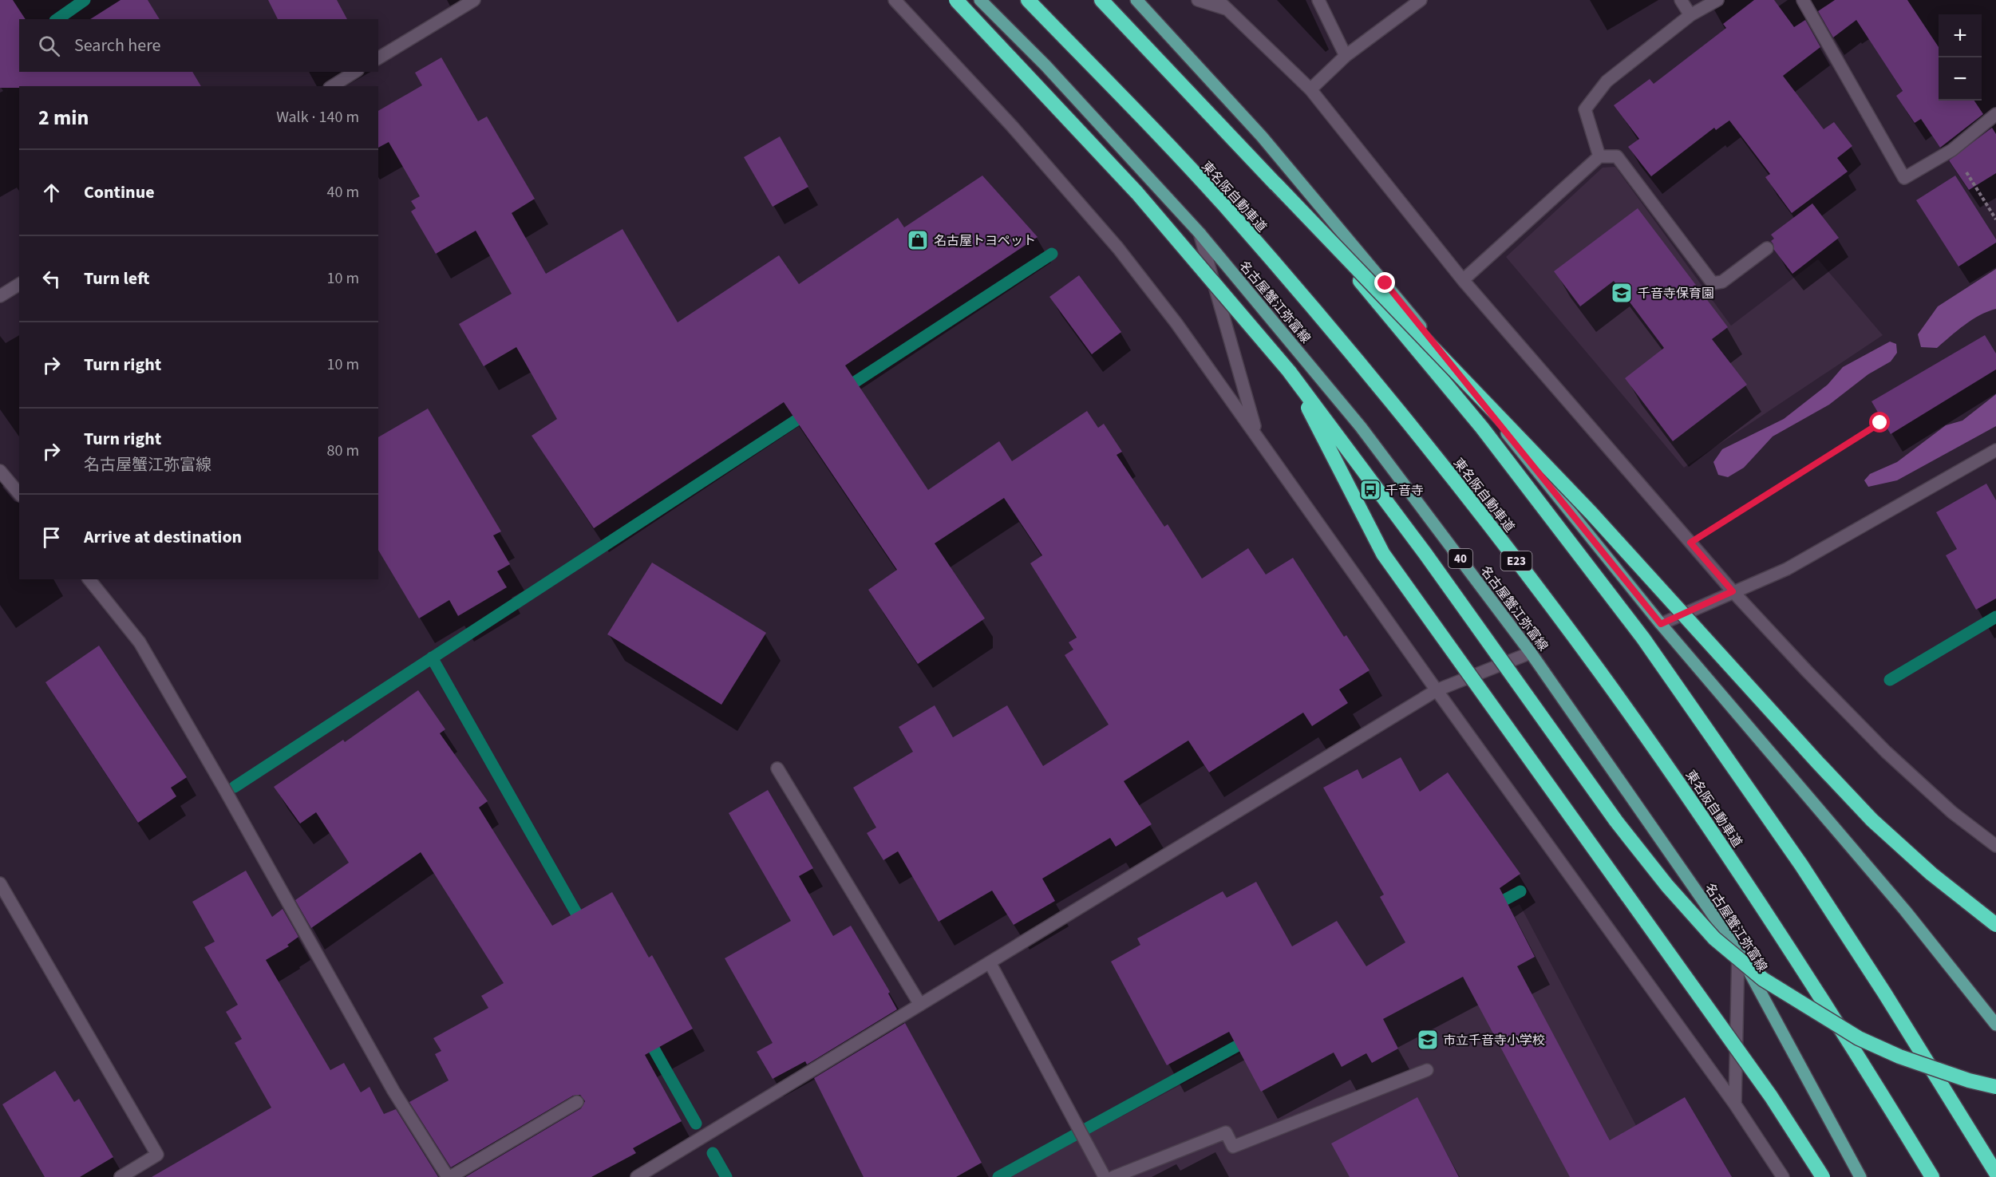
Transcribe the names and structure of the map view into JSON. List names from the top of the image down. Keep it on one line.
{"streets":{"highway":["東名阪自動車道","E23"],"main road":["名古屋蟹江弥富線","40"]},"places":{"shop":["名古屋トヨペット"],"school or university":["千音寺保育園","市立千音寺小学校"],"bus stop":["千音寺"]},"page":{"map_buttons":["+","−"],"search":"Search here","heading":["2 min","Walk · 140 m"],"list":[["Continue","40 m"],["Turn left","10 m"],["Turn right","10 m"],["Turn right","名古屋蟹江弥富線","80 m"],"Arrive at destination"]}}
